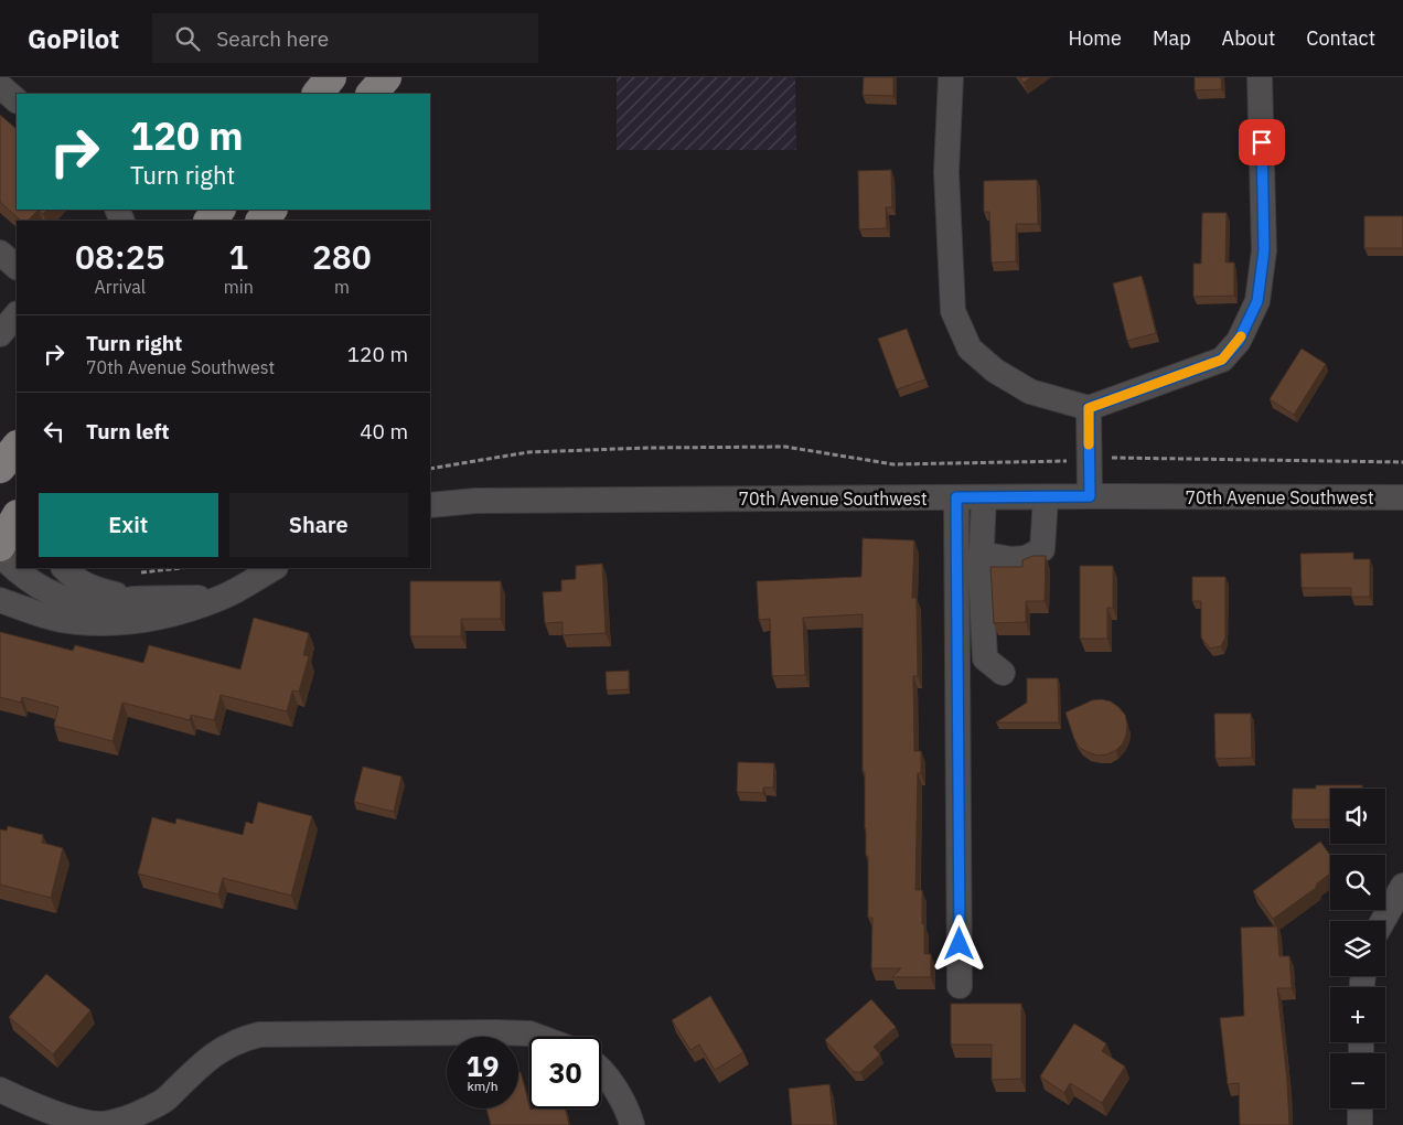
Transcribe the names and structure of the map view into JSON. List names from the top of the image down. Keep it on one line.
{"streets":{"street":["70th Avenue Southwest"]},"page":{"header":"GoPilot","search":"Search here","nav":["Home","Map","About","Contact"],"turn":["120 m","Turn right"],"eta":["08:25","Arrival","1","min","280","m"],"list":[{"name":"Turn right","note":"70th Avenue Southwest","value":"120 m"},{"name":"Turn left","value":"40 m"}],"buttons":["Exit","Share"],"map_buttons":["+","−"],"speed":"19 km/h","limit":"30"}}
